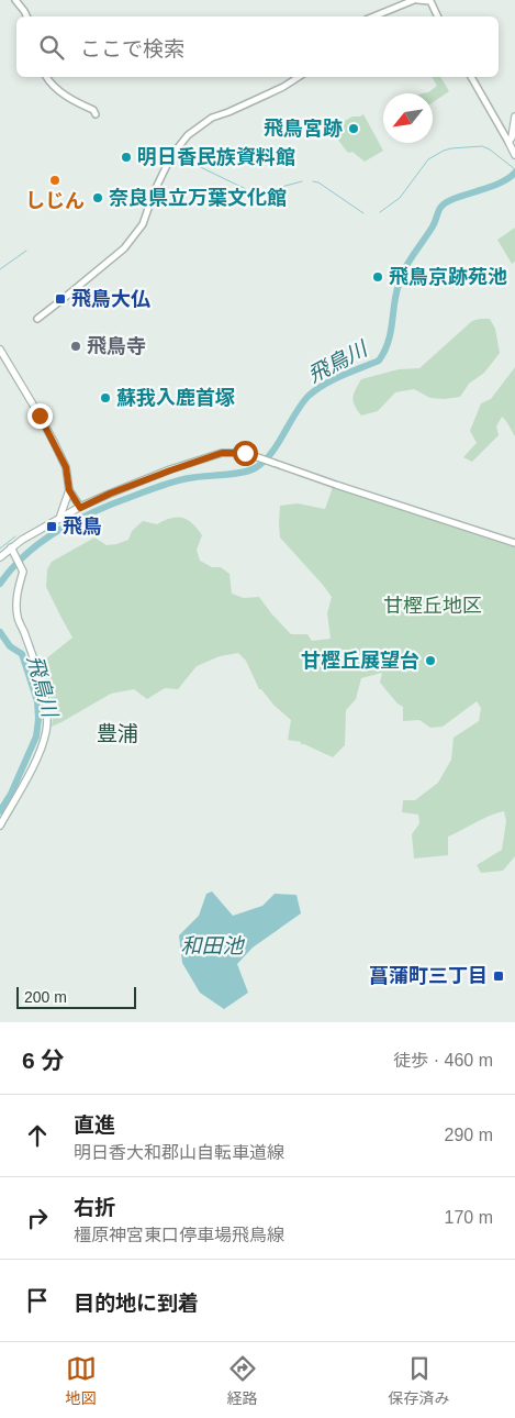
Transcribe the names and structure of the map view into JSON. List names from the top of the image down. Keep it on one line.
{"districts":["豊浦"],"water":["飛鳥川","和田池"],"parks":["甘樫丘地区"],"places":{"other":["飛鳥宮跡","明日香民族資料館","しじん","奈良県立万葉文化館","飛鳥京跡苑池","飛鳥寺","蘇我入鹿首塚","甘樫丘展望台"],"transit":["飛鳥大仏","飛鳥","菖蒲町三丁目"]},"scale_bar":"200 m","north":"bottom left","page":{"search":"ここで検索","scale":"200 m","heading":["6 分","徒歩 · 460 m"],"list":[["直進","明日香大和郡山自転車道線","290 m"],["右折","橿原神宮東口停車場飛鳥線","170 m"],"目的地に到着"],"nav":["地図","経路","保存済み"]}}
